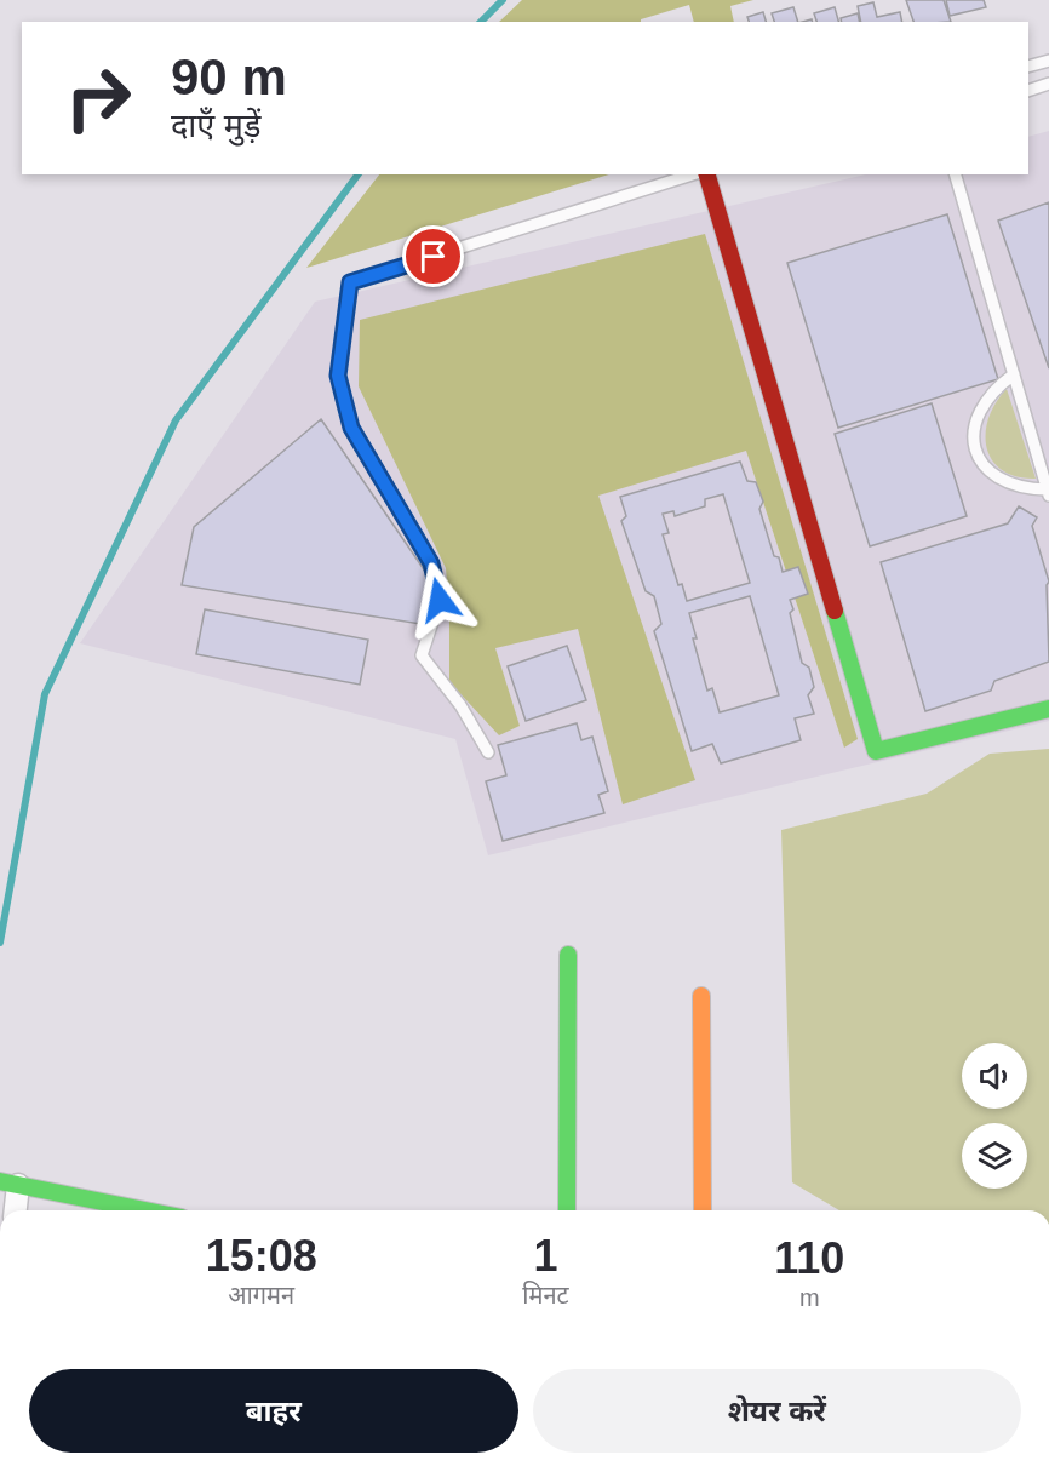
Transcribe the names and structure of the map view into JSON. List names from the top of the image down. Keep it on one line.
{"page":{"turn":["90 m","दाएँ मुड़ें"],"eta":["15:08","आगमन","1","मिनट","110","m"],"buttons":["बाहर","शेयर करें"]}}
